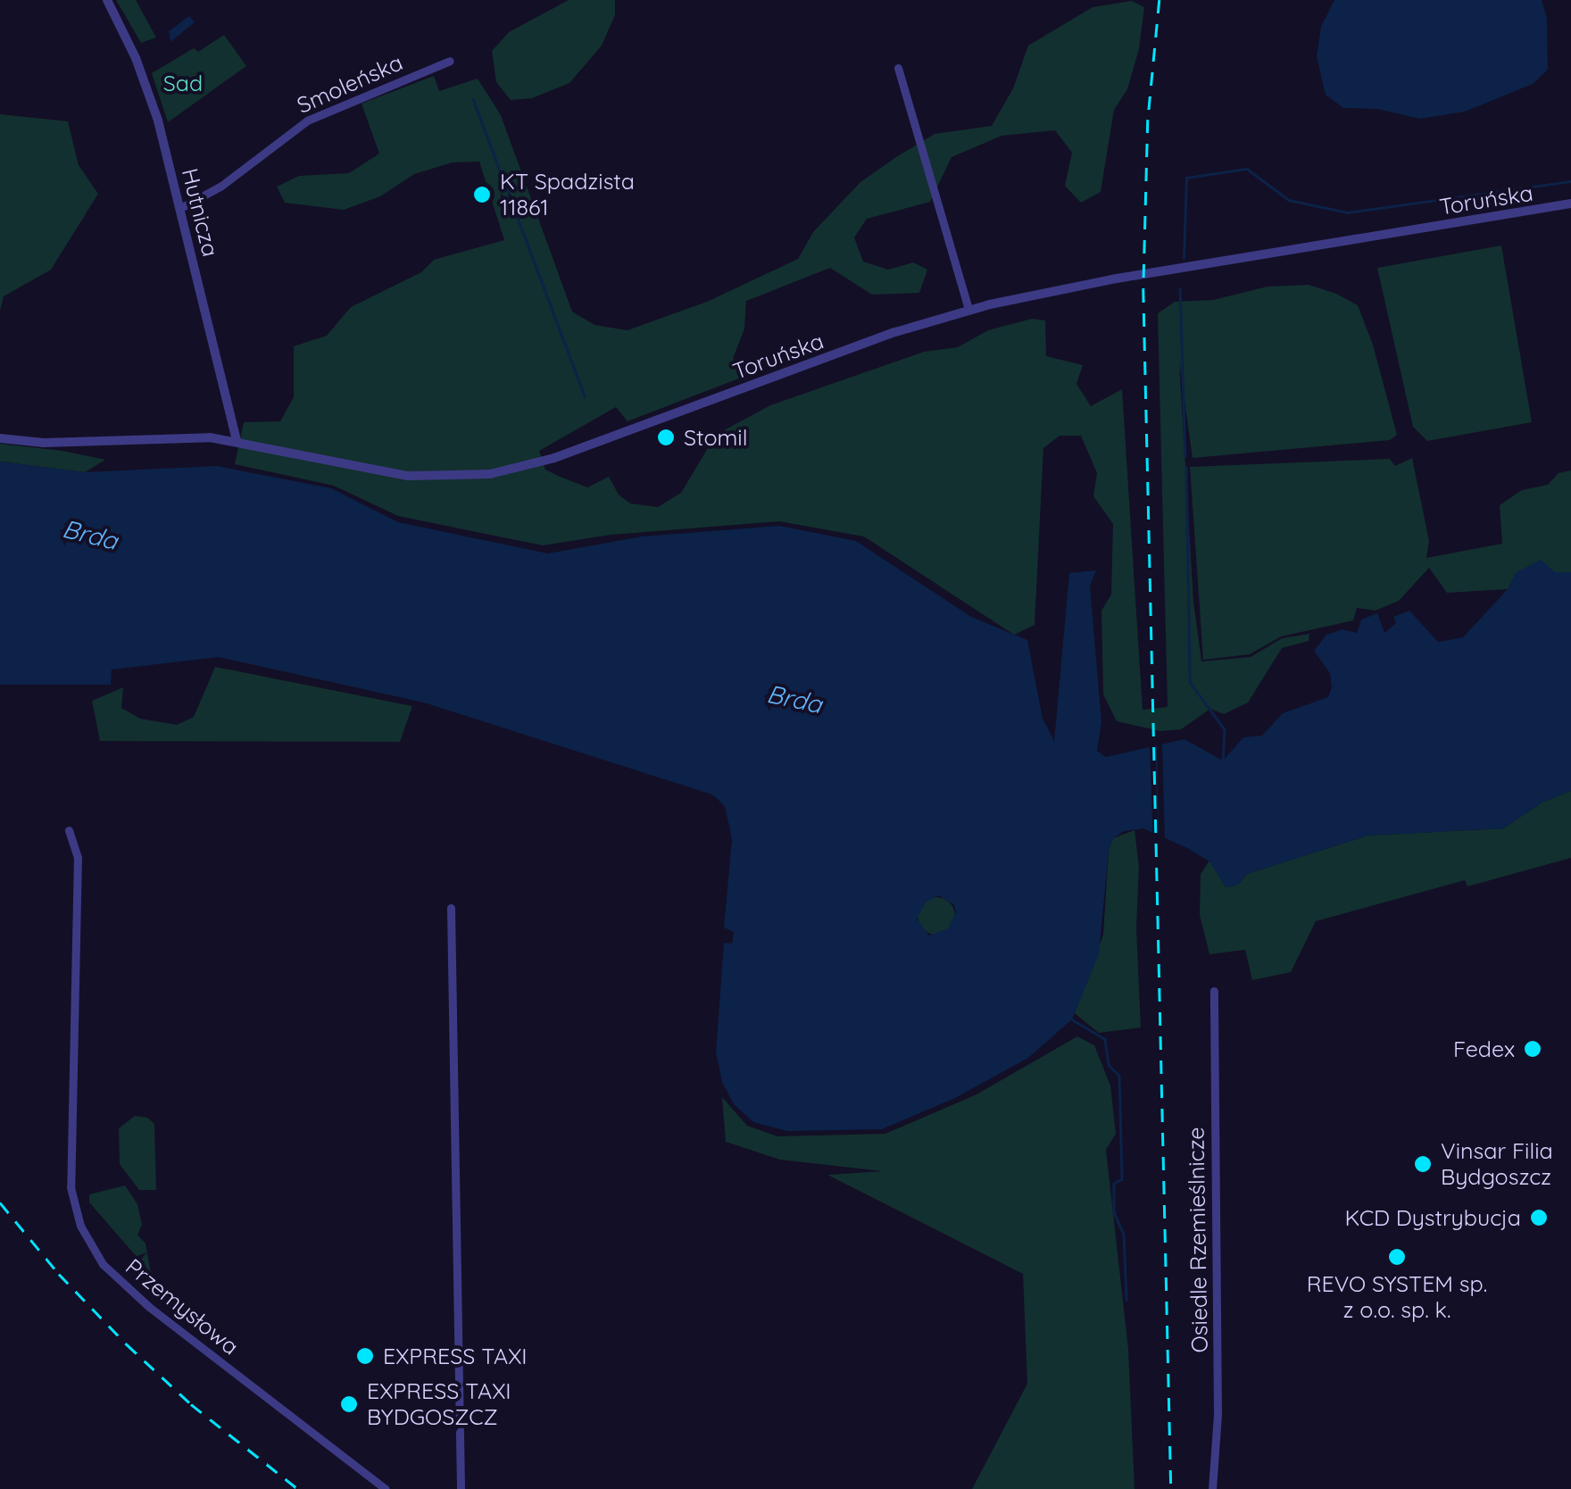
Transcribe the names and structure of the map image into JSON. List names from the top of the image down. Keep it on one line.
{"streets":{"street":["Smoleńska","Toruńska","Hutnicza","Osiedle Rzemieślnicze","Przemysłowa"]},"crossings":[["Smoleńska","Hutnicza"],["Toruńska","Hutnicza"]],"water":["Brda"],"parks":["Sad"],"places":["KT Spadzista 11861","Stomil","Fedex","Vinsar Filia Bydgoszcz","KCD Dystrybucja","REVO SYSTEM sp. z o.o. sp. k.","EXPRESS TAXI","EXPRESS TAXI BYDGOSZCZ"]}
